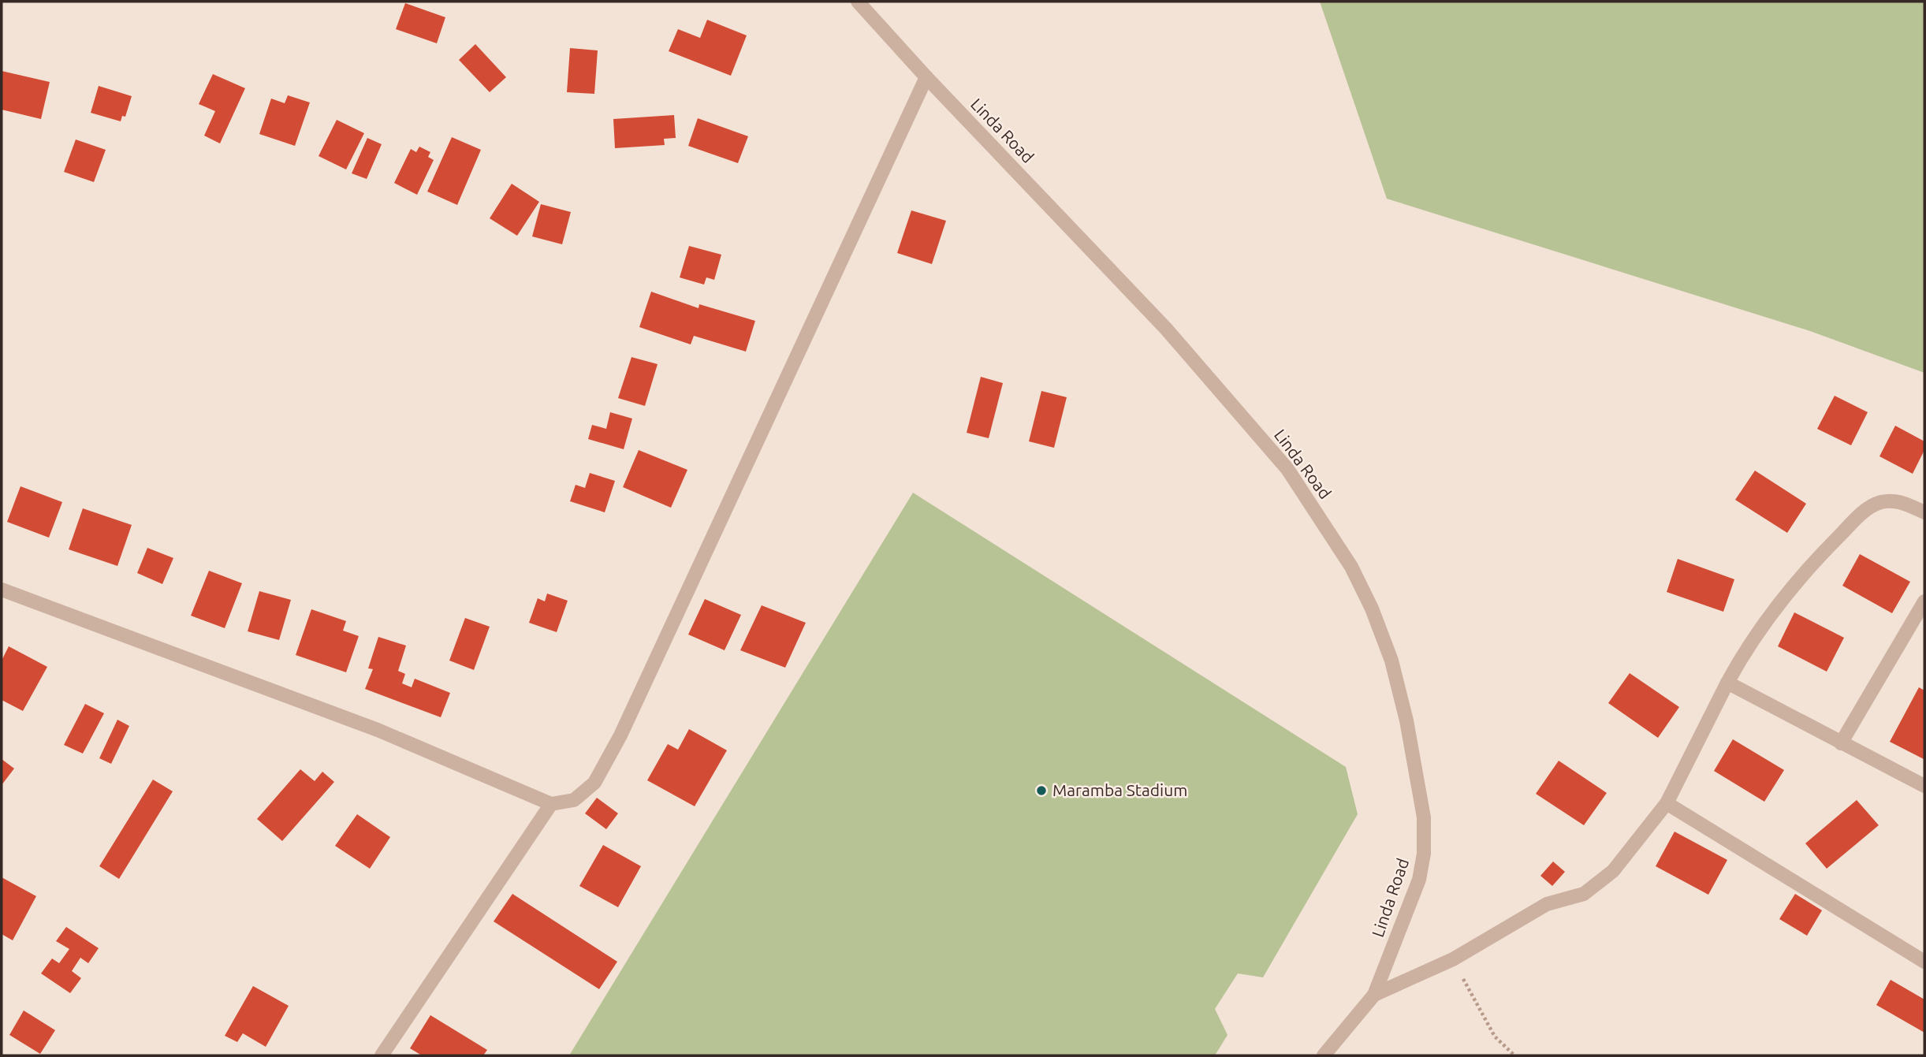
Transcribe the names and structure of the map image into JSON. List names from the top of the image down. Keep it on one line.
{"streets":{"street":["Linda Road"]},"places":["Maramba Stadium"]}
